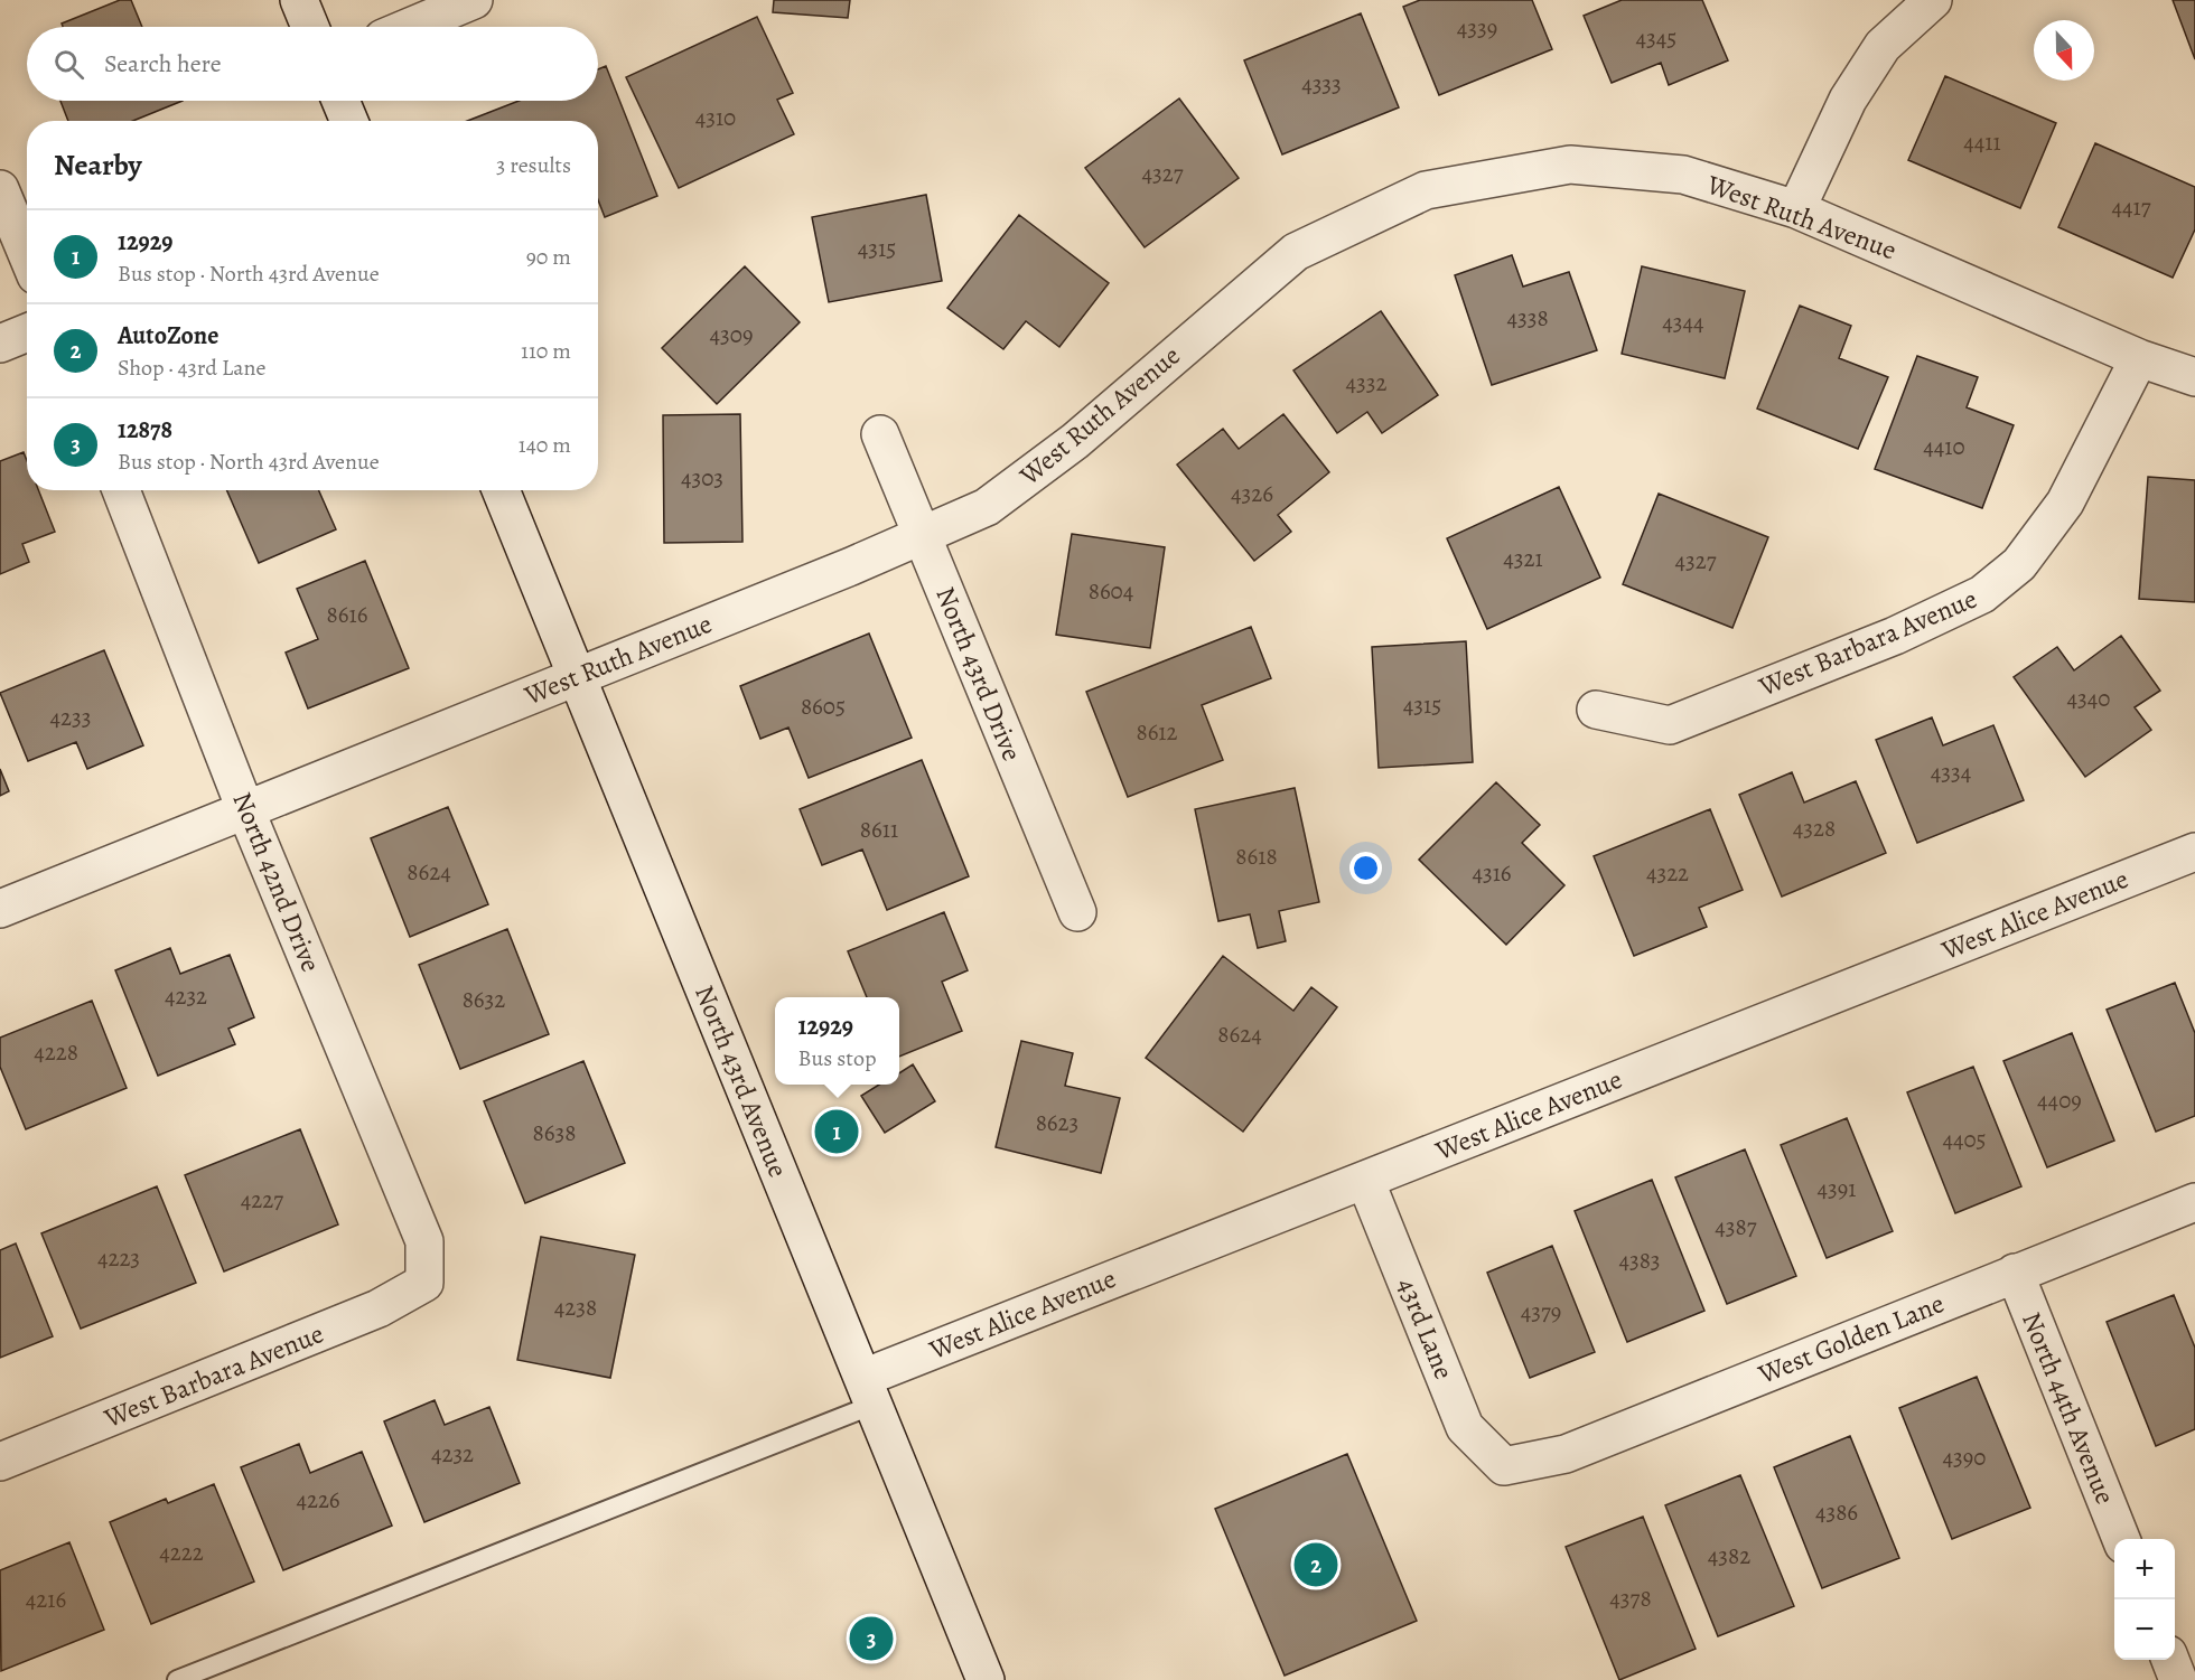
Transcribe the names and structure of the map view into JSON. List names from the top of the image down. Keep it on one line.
{"streets":{"street":["West Ruth Avenue","West Barbara Avenue","North 43rd Drive","North 42nd Drive","West Alice Avenue","North 43rd Avenue","43rd Lane","West Golden Lane","North 44th Avenue"]},"crossings":[["West Ruth Avenue","West Barbara Avenue"],["West Ruth Avenue","North 43rd Drive"],["West Ruth Avenue","North 42nd Drive"],["West Ruth Avenue","North 43rd Avenue"],["West Barbara Avenue","North 42nd Drive"],["West Alice Avenue","North 43rd Avenue"],["West Alice Avenue","43rd Lane"],["43rd Lane","West Golden Lane"],["West Golden Lane","North 44th Avenue"]],"house_numbers":["4339","4345","4333","4310","4411","4327","4417","4315","4338","4344","4309","4332","4410","4303","4326","4321","4327","8604","8616","4340","4315","8605","4233","8612","4334","4328","8611","8618","8624","4316","4322","4232","8632","8624","4228","4409","8623","8638","4405","4391","4227","4387","4223","4383","4238","4379","4232","4390","4226","4386","4222","4382","4378","4216"],"north":"bottom","page":{"search":"Search here","heading":["Nearby","3 results"],"list":[{"mark":"1","name":"12929","note":"Bus stop · North 43rd Avenue","value":"90 m"},{"mark":"2","name":"AutoZone","note":"Shop · 43rd Lane","value":"110 m"},{"mark":"3","name":"12878","note":"Bus stop · North 43rd Avenue","value":"140 m"}],"popup":["12929","Bus stop"],"pins":["1","2","3"],"map_buttons":["+","−"]}}
